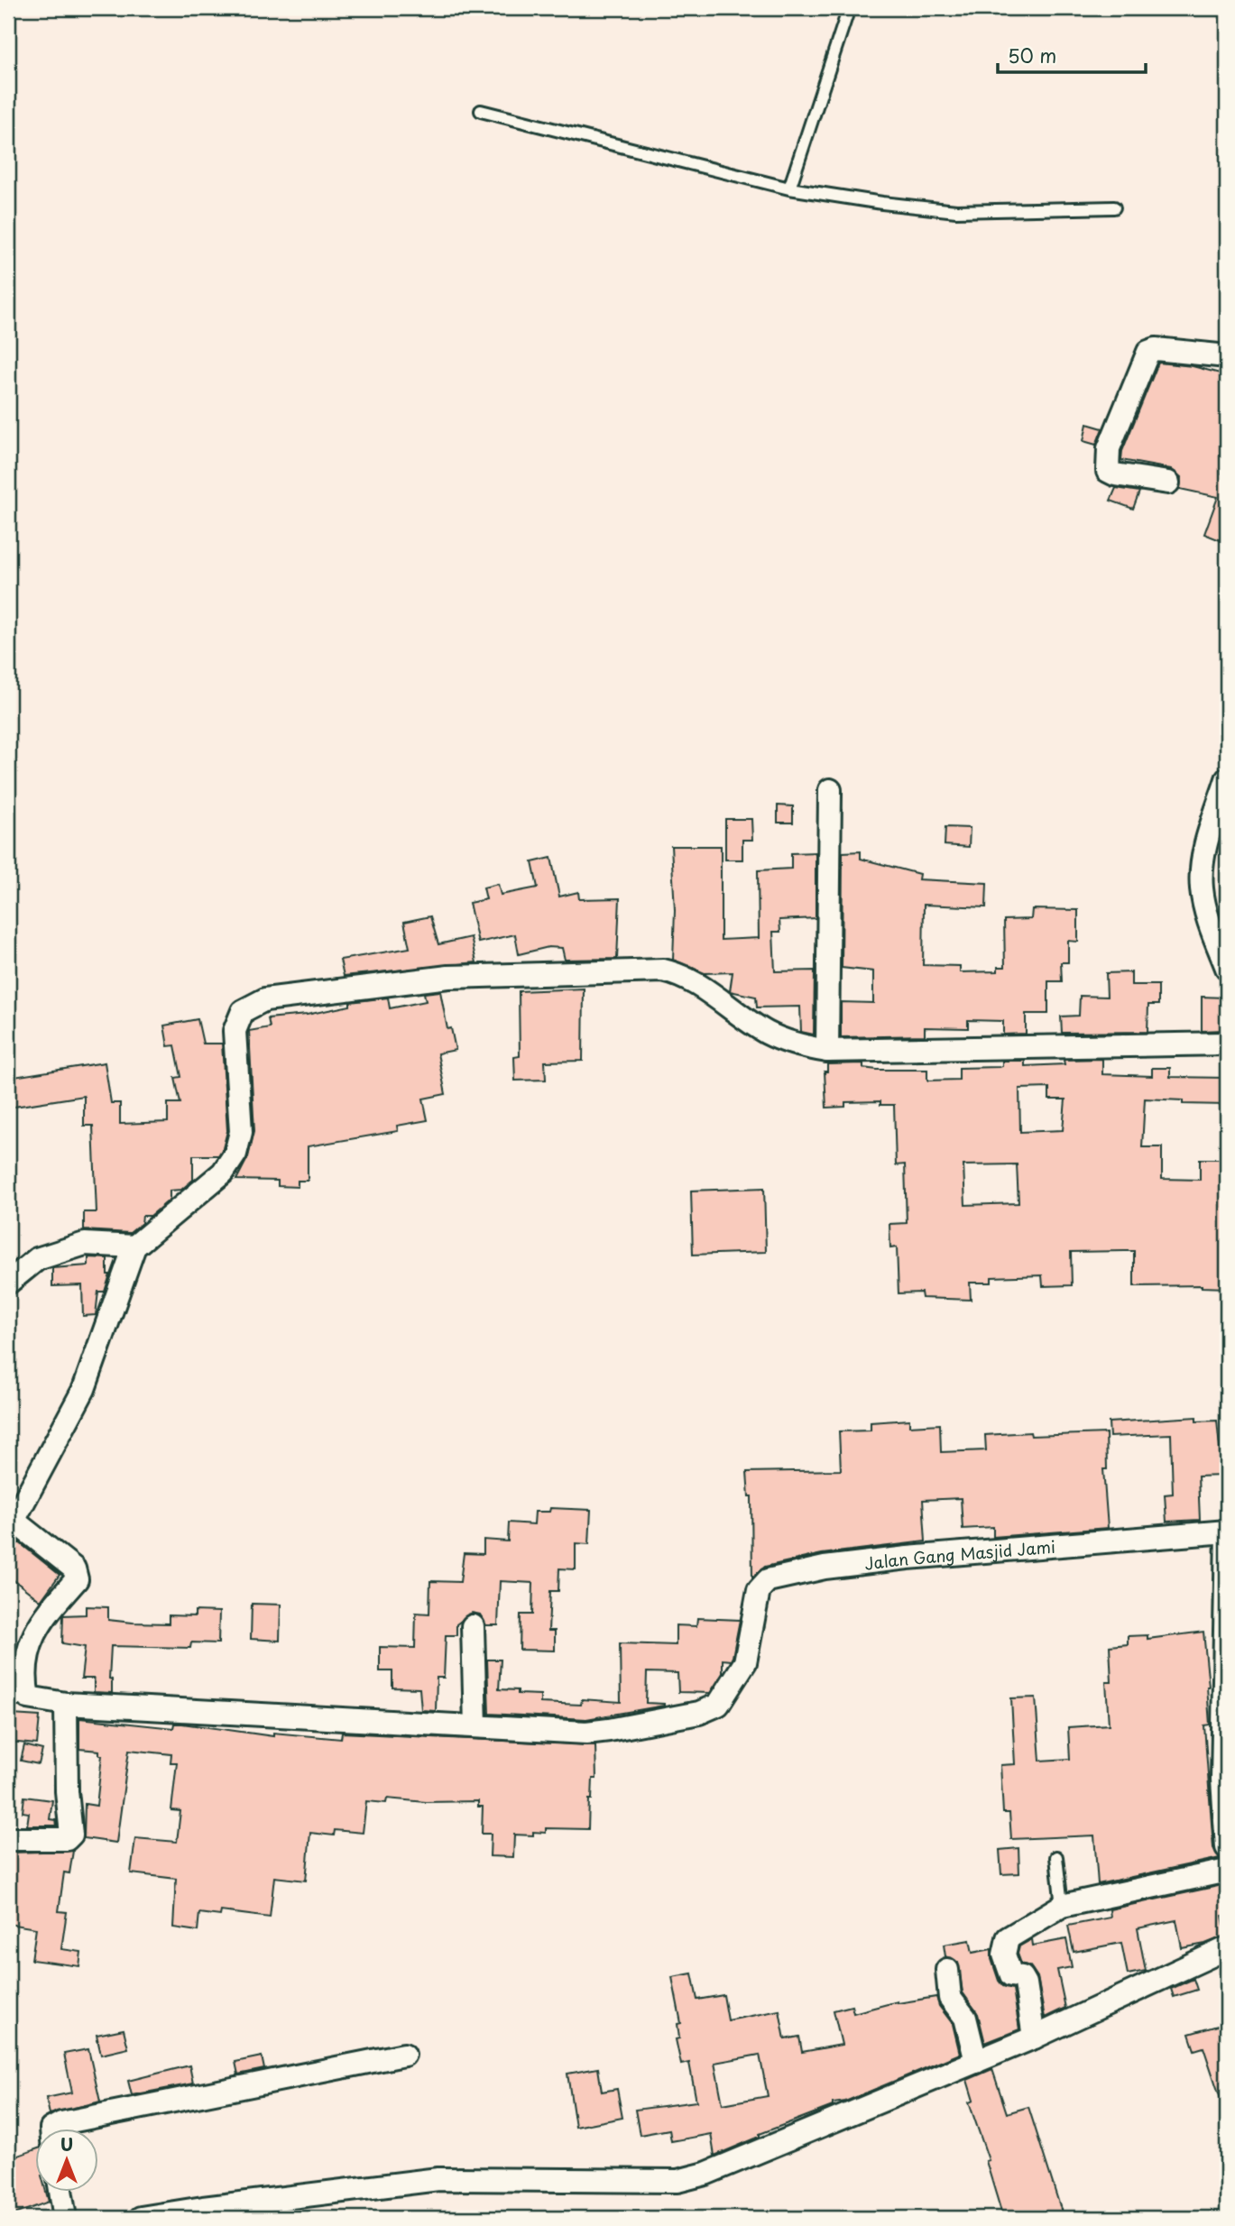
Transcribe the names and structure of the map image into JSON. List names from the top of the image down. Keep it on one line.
{"streets":{"street":["Jalan Gang Masjid Jami"]},"scale_bar":"50 m","north":"top"}
